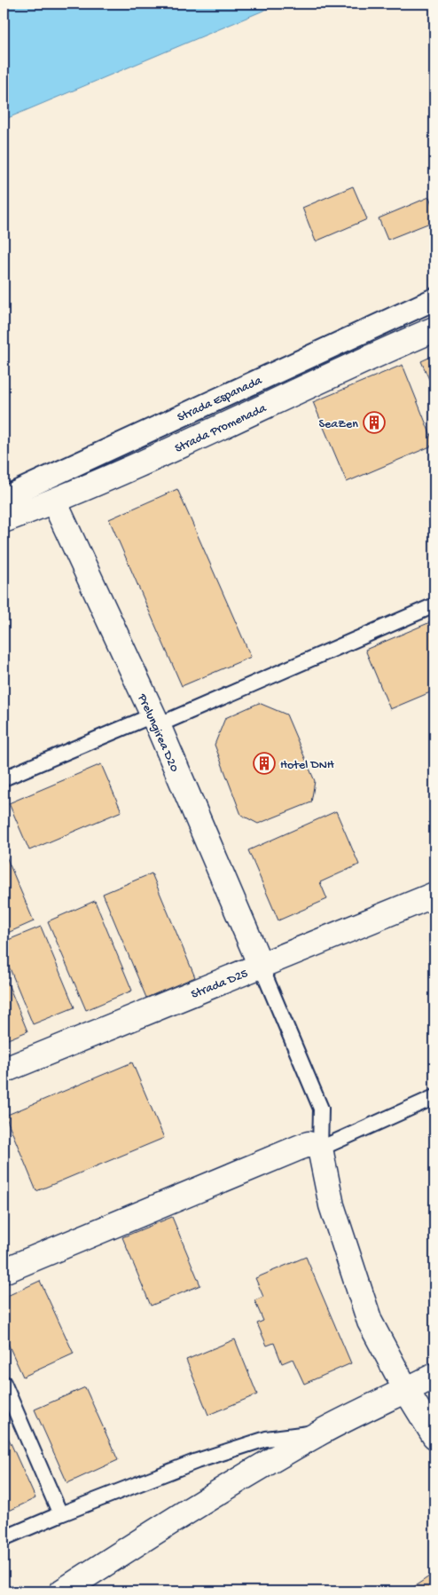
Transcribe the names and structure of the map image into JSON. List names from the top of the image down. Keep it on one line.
{"streets":{"street":["Strada Espanada","Strada Promenada","Prelungirea D20","Strada D25"]},"crossings":[["Strada Promenada","Prelungirea D20"],["Prelungirea D20","Strada D25"]],"places":{"building":["SeaZen","Hotel DNH"]}}
